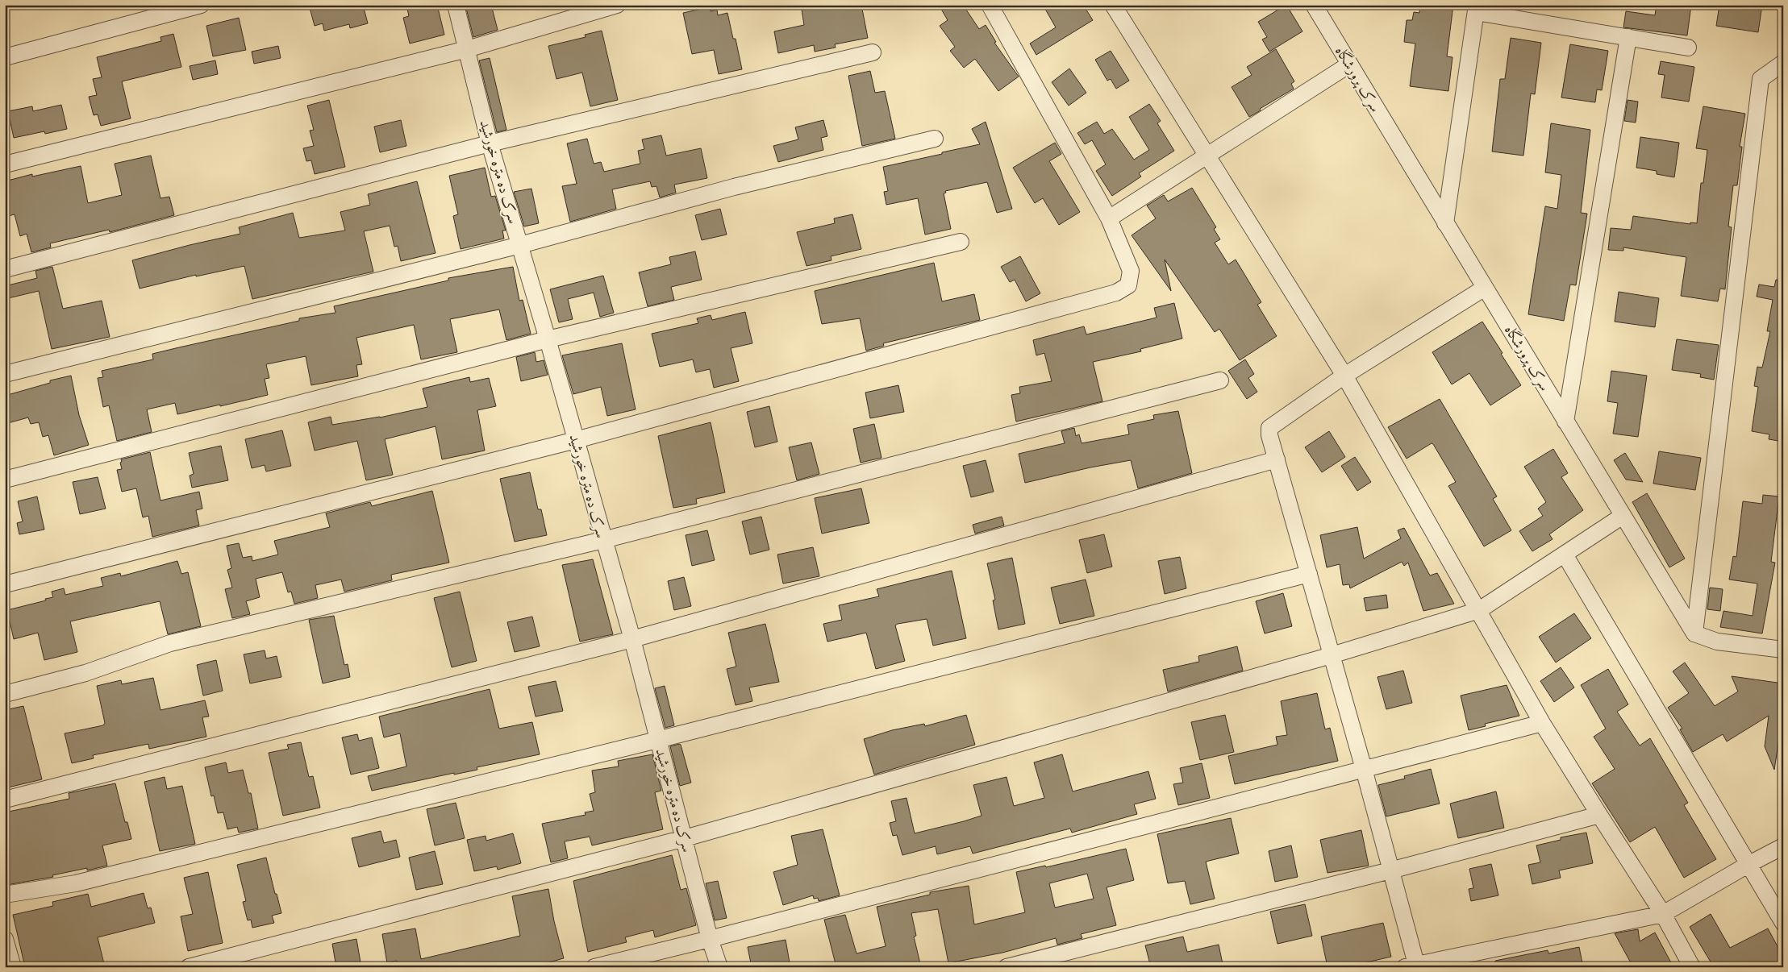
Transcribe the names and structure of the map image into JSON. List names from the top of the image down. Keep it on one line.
{"streets":{"street":["سرک پرورشگاه","سرک ده متره خورشید"]}}
